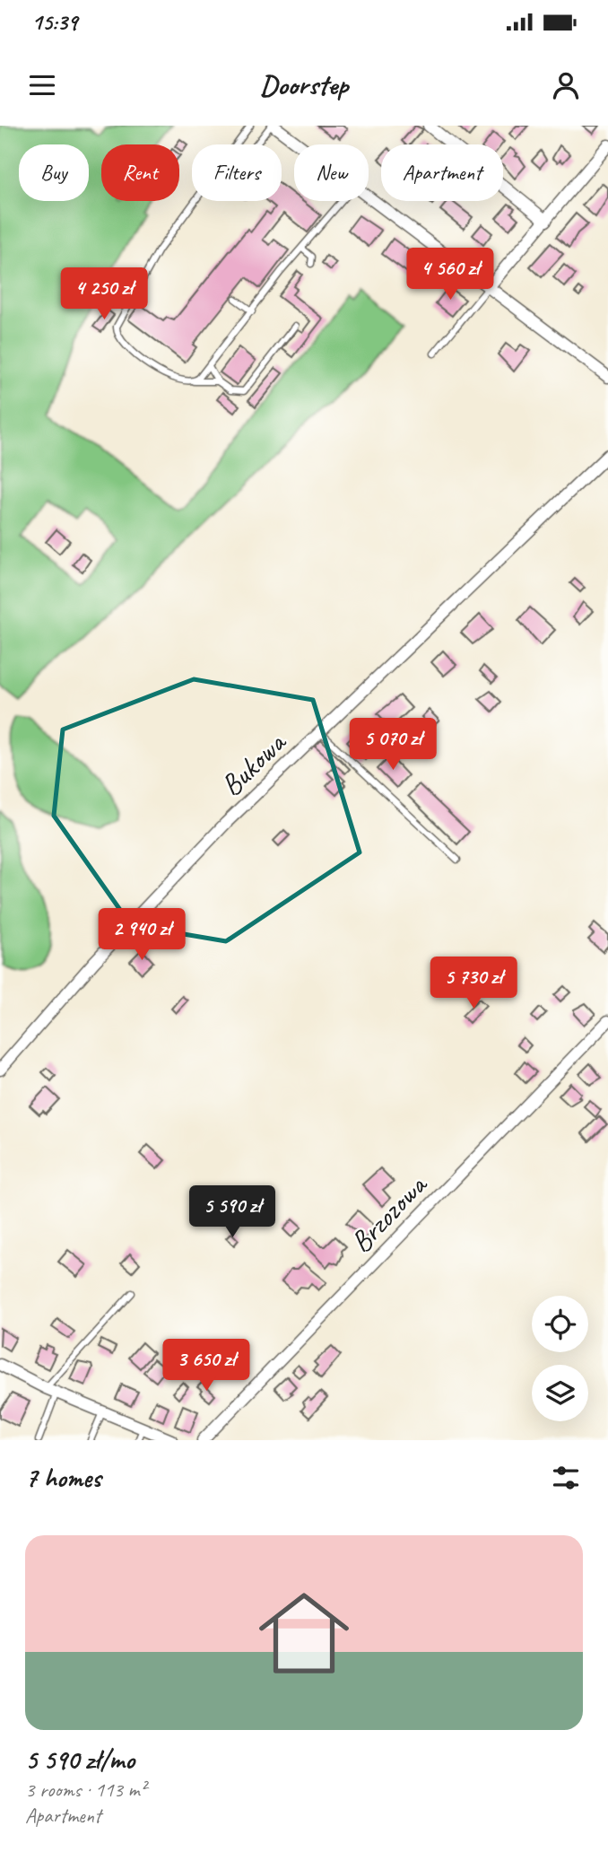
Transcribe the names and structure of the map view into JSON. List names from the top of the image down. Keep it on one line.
{"streets":{"street":["Bukowa","Brzozowa"]},"page":{"status":"15:39","header":"Doorstep","chip":["Buy","Rent","Filters","New","Apartment"],"price":["4 560 zł","4 250 zł","5 070 zł","2 940 zł","5 730 zł","5 590 zł","3 650 zł"],"heading":"7 homes","list":[{"name":"5 590 zł/mo","note":"3 rooms · 113 m² · Apartment"}]}}
